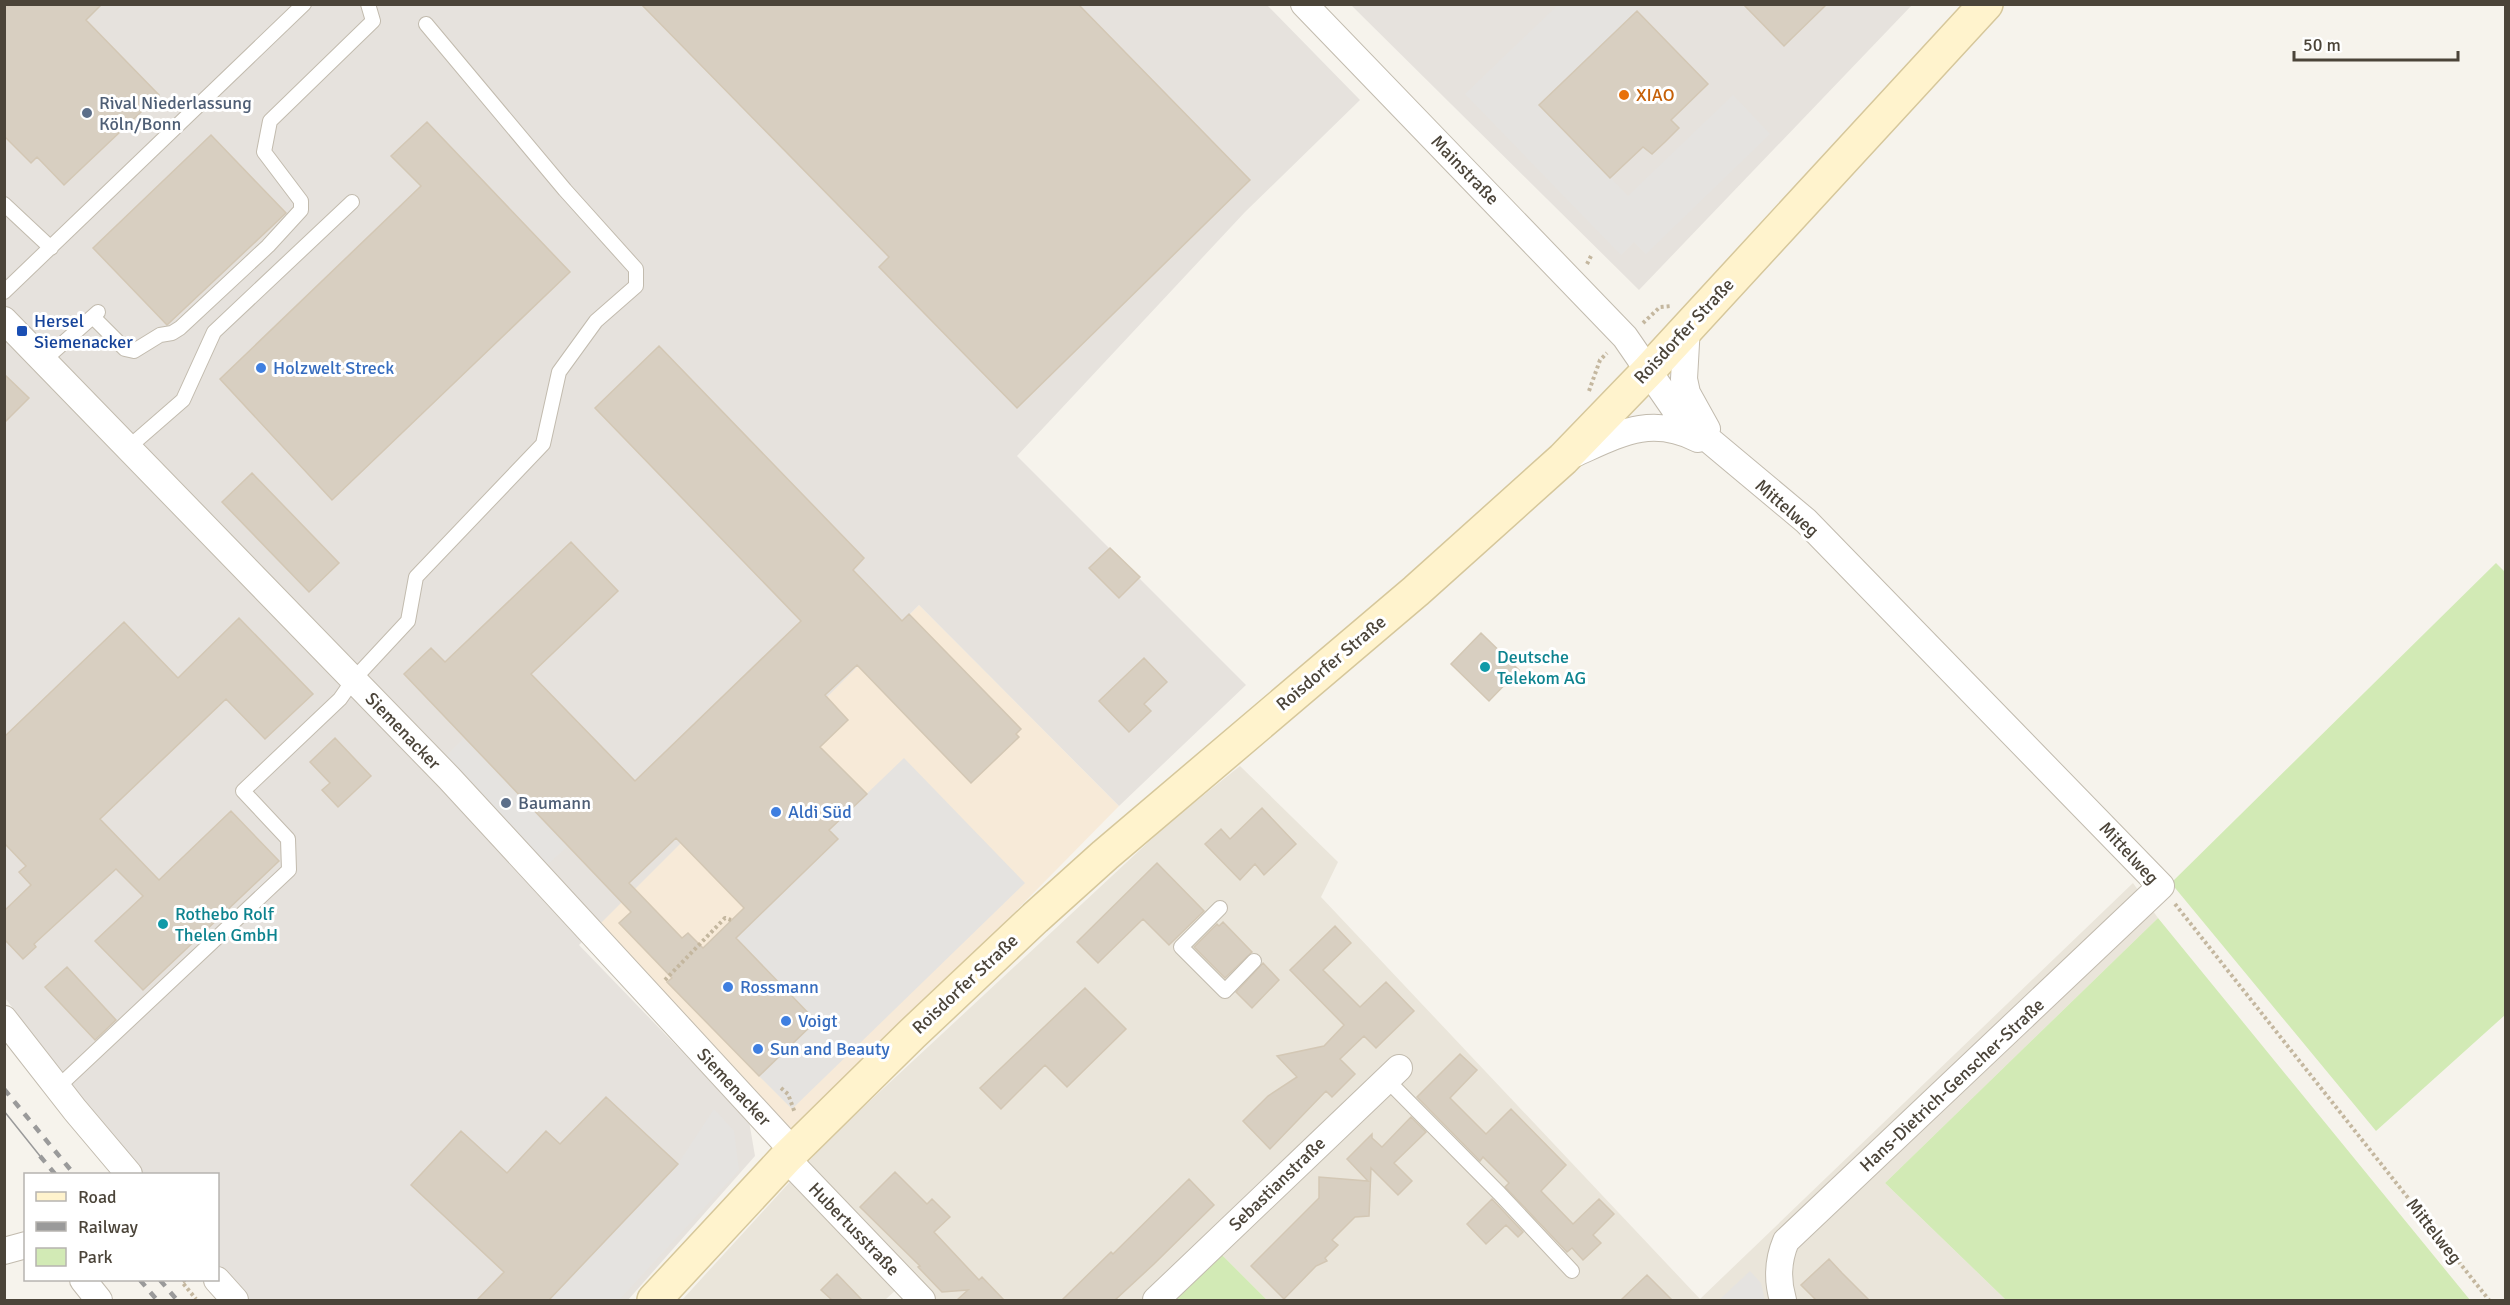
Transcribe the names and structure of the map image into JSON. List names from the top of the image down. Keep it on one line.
{"streets":{"main road":["Roisdorfer Straße"],"street":["Mainstraße","Mittelweg","Siemenacker","Hans-Dietrich-Genscher-Straße","Sebastianstraße","Hubertusstraße"]},"crossings":[["Mainstraße","Mittelweg"],["Roisdorfer Straße","Mittelweg"],["Roisdorfer Straße","Siemenacker"],["Roisdorfer Straße","Hubertusstraße"],["Mittelweg","Hans-Dietrich-Genscher-Straße"],["Siemenacker","Hubertusstraße"]],"places":{"other":["XIAO","Rival Niederlassung Köln/Bonn","Holzwelt Streck","Deutsche Telekom AG","Baumann","Aldi Süd","Rothebo Rolf Thelen GmbH","Rossmann","Voigt","Sun and Beauty"],"transit":["Hersel Siemenacker"]},"legend":["Road","Railway","Park"],"scale_bar":"50 m"}
